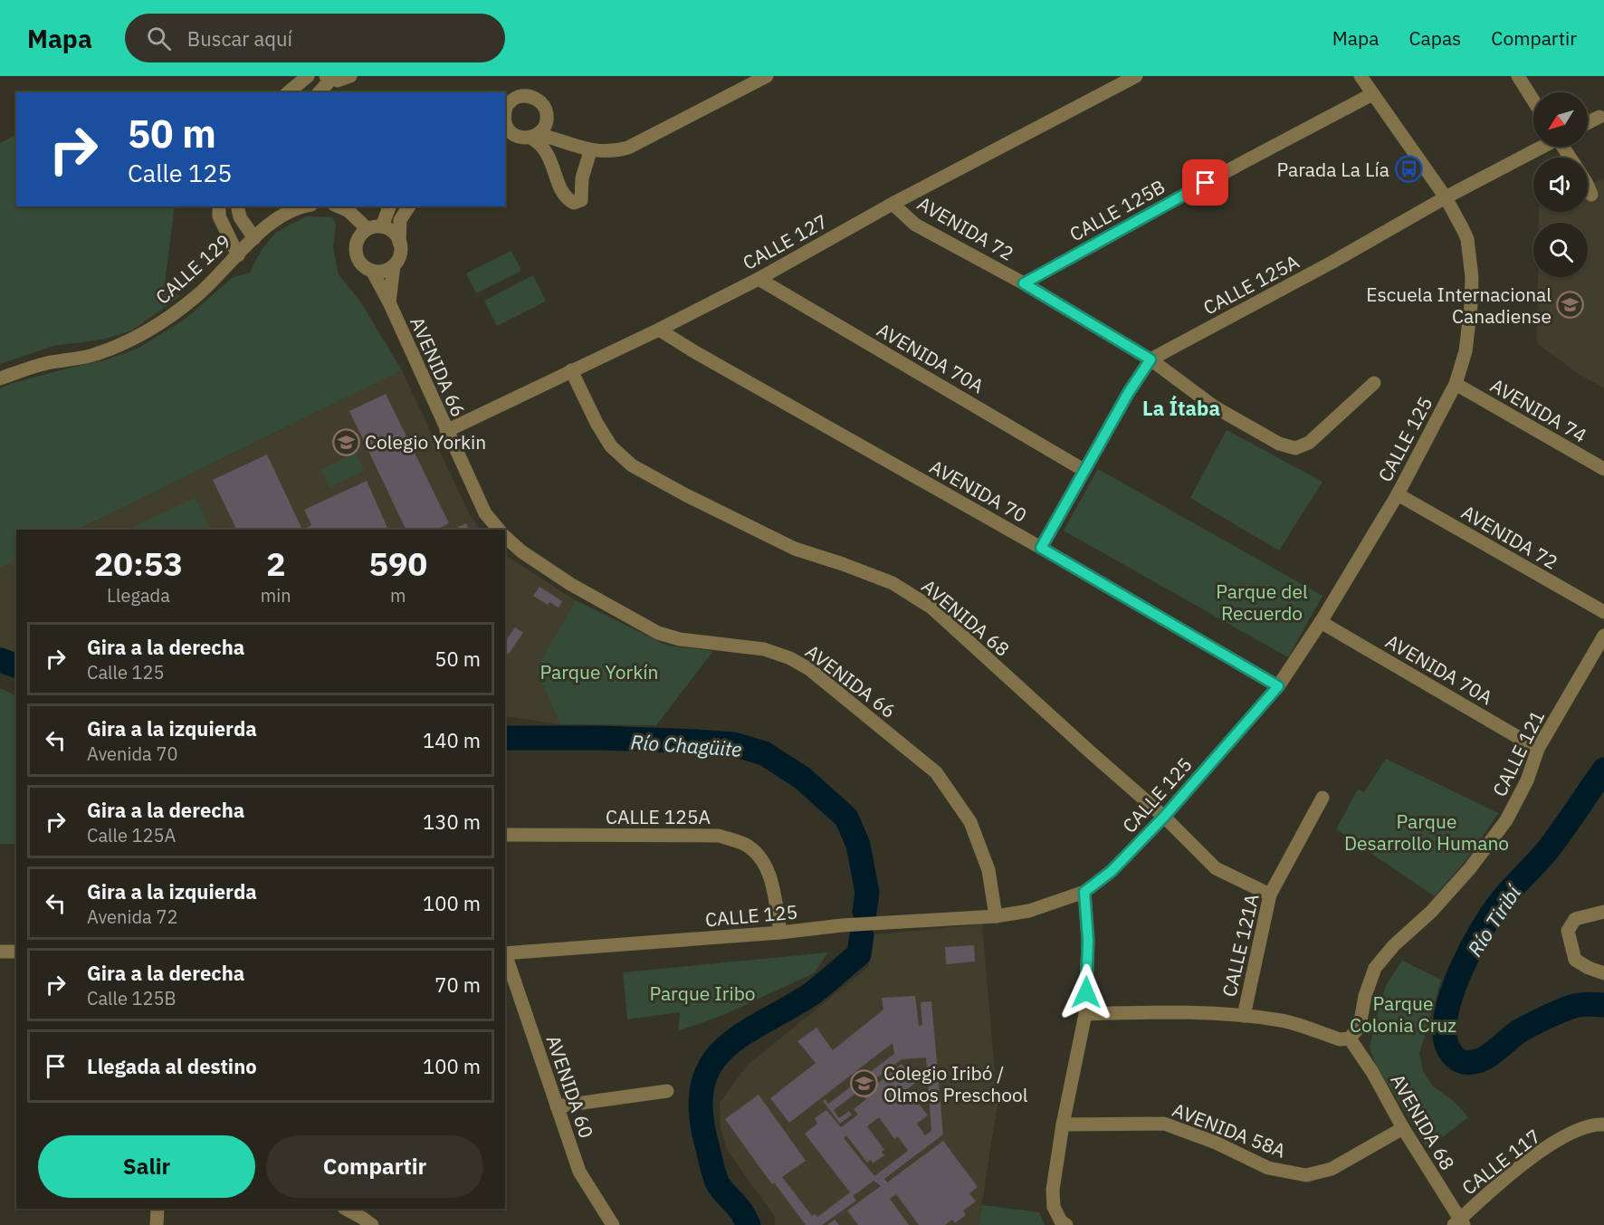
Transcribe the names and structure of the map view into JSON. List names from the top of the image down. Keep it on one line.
{"streets":{"street":["CALLE 125B","AVENIDA 72","CALLE 127","CALLE 129","CALLE 125A","AVENIDA 70A","AVENIDA 66","AVENIDA 74","CALLE 125","AVENIDA 70","AVENIDA 68","CALLE 121","CALLE 121A","AVENIDA 60","AVENIDA 58A","CALLE 117"]},"crossings":[["CALLE 125B","AVENIDA 72"],["AVENIDA 72","CALLE 127"],["AVENIDA 72","CALLE 125A"],["AVENIDA 72","CALLE 125"],["CALLE 127","AVENIDA 70A"],["CALLE 127","AVENIDA 66"],["CALLE 127","AVENIDA 70"],["CALLE 127","AVENIDA 68"],["CALLE 125A","AVENIDA 70A"],["CALLE 125A","CALLE 125"],["CALLE 125A","AVENIDA 70"],["AVENIDA 70A","CALLE 125"],["AVENIDA 70A","CALLE 121"],["AVENIDA 66","CALLE 125"],["AVENIDA 74","CALLE 125"],["CALLE 125","AVENIDA 70"],["CALLE 125","AVENIDA 68"],["AVENIDA 68","CALLE 121"],["AVENIDA 68","CALLE 121A"],["AVENIDA 68","AVENIDA 58A"],["AVENIDA 68","CALLE 117"]],"districts":["La Ítaba"],"water":["Río Chagüite","Río Tiribí"],"parks":["Parque del Recuerdo","Parque Yorkín","Parque Desarrollo Humano","Parque Iribo","Parque Colonia Cruz"],"places":{"bus stop":["Parada La Lía"],"school or university":["Escuela Internacional Canadiense","Colegio Yorkin","Colegio Iribó / Olmos Preschool"]},"north":"bottom left","page":{"header":"Mapa","search":"Buscar aquí","nav":["Mapa","Capas","Compartir"],"turn":["50 m","Calle 125"],"eta":["20:53","Llegada","2","min","590","m"],"list":[{"name":"Gira a la derecha","note":"Calle 125","value":"50 m"},{"name":"Gira a la izquierda","note":"Avenida 70","value":"140 m"},{"name":"Gira a la derecha","note":"Calle 125A","value":"130 m"},{"name":"Gira a la izquierda","note":"Avenida 72","value":"100 m"},{"name":"Gira a la derecha","note":"Calle 125B","value":"70 m"},{"name":"Llegada al destino","value":"100 m"}],"buttons":["Salir","Compartir"]}}
